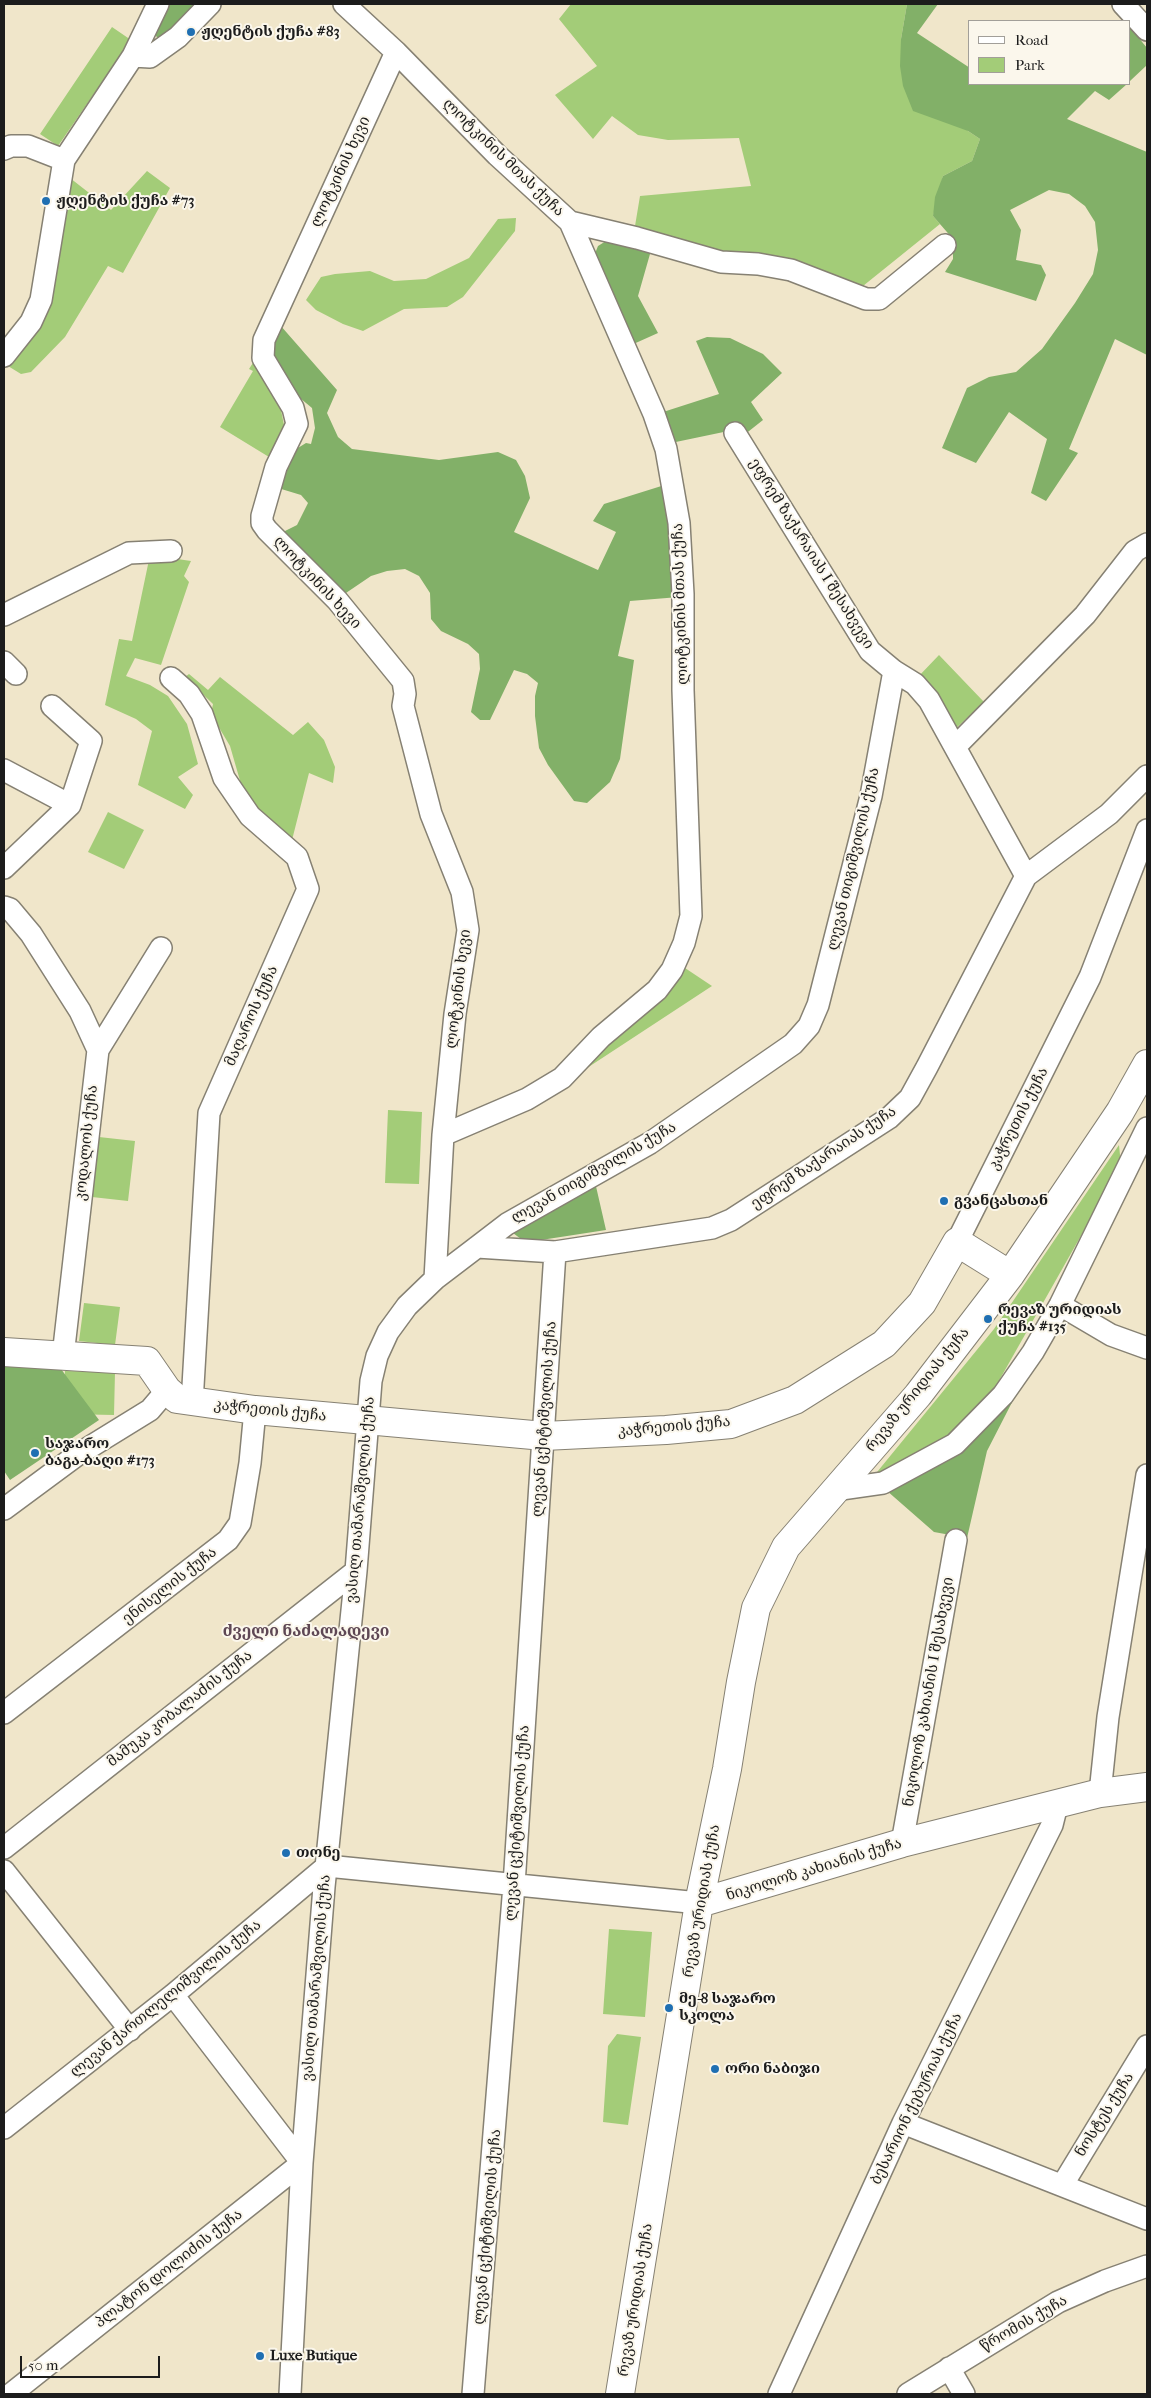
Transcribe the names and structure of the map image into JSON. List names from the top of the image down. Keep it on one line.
{"streets":{"street":["ლოტკინის მთას ქუჩა","ლოტკინის ხევი","ეფრემ ზაქარაიას I შესახვევი","ლევან თიგიშვილის ქუჩა","მაღაროს ქუჩა","კაჭრეთის ქუჩა","კოდალოს ქუჩა","ეფრემ ზაქარაიას ქუჩა","რევაზ ურიდიას ქუჩა","ლევან ცქიტიშვილის ქუჩა","ვასილ თამარაშვილის ქუჩა","ენისელის ქუჩა","ნიკოლოზ კახიანის I შესახვევი","მამუკა კობალაძის ქუჩა","ნიკოლოზ კახიანის ქუჩა","ლევან ქართლელიშვილის ქუჩა","ბესარიონ ქებურიას ქუჩა","ნოსტეს ქუჩა","პლატონ დოლიძის ქუჩა","წრომის ქუჩა"]},"crossings":[["ლოტკინის მთას ქუჩა","ლოტკინის ხევი"],["ეფრემ ზაქარაიას I შესახვევი","ლევან თიგიშვილის ქუჩა"],["ლევან თიგიშვილის ქუჩა","ეფრემ ზაქარაიას ქუჩა"],["მაღაროს ქუჩა","კაჭრეთის ქუჩა"],["კაჭრეთის ქუჩა","კოდალოს ქუჩა"],["კაჭრეთის ქუჩა","ლევან ცქიტიშვილის ქუჩა"],["კაჭრეთის ქუჩა","ვასილ თამარაშვილის ქუჩა"],["კაჭრეთის ქუჩა","ენისელის ქუჩა"],["ეფრემ ზაქარაიას ქუჩა","ლევან ცქიტიშვილის ქუჩა"],["რევაზ ურიდიას ქუჩა","ნიკოლოზ კახიანის ქუჩა"],["ლევან ცქიტიშვილის ქუჩა","ნიკოლოზ კახიანის ქუჩა"],["ვასილ თამარაშვილის ქუჩა","მამუკა კობალაძის ქუჩა"],["ვასილ თამარაშვილის ქუჩა","ნიკოლოზ კახიანის ქუჩა"],["ვასილ თამარაშვილის ქუჩა","ლევან ქართლელიშვილის ქუჩა"],["ვასილ თამარაშვილის ქუჩა","პლატონ დოლიძის ქუჩა"],["ნიკოლოზ კახიანის I შესახვევი","ნიკოლოზ კახიანის ქუჩა"],["ნიკოლოზ კახიანის ქუჩა","ლევან ქართლელიშვილის ქუჩა"],["ნიკოლოზ კახიანის ქუჩა","ბესარიონ ქებურიას ქუჩა"]],"districts":["ძველი ნაძალადევი"],"places":["ჟღენტის ქუჩა #83","ჟღენტის ქუჩა #73","გვანცასთან","რევაზ ურიდიას ქუჩა #135","საჯარო ბაგა-ბაღი #173","თონე","მე-8 საჯარო სკოლა","ორი ნაბიჯი","Luxe Butique"],"legend":["Road","Park"],"scale_bar":"50 m"}
